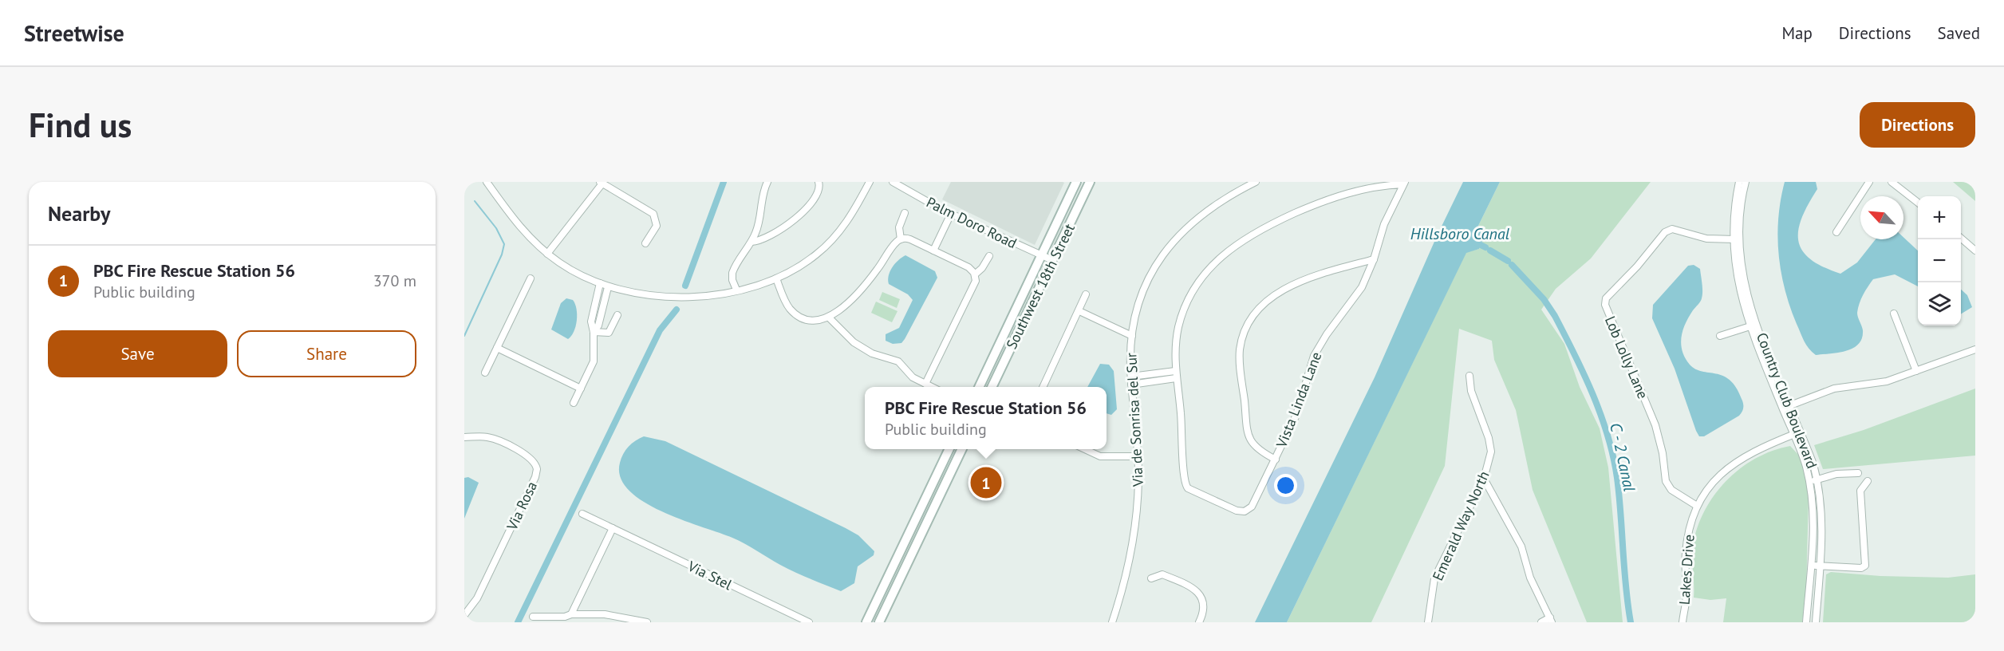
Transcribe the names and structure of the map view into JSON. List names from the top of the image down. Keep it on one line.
{"streets":{"main road":["Southwest 18th Street"],"street":["Palm Doro Road","Lob Lolly Lane","Vista Linda Lane","Country Club Boulevard","Via de Sonrisa del Sur","Via Rosa","Emerald Way North","Lakes Drive","Via Stel"]},"crossings":[["Palm Doro Road","Southwest 18th Street"],["Lob Lolly Lane","Country Club Boulevard"],["Lob Lolly Lane","Lakes Drive"],["Country Club Boulevard","Lakes Drive"]],"water":["Hillsboro Canal","C - 2 Canal"],"north":"top left","page":{"header":"Streetwise","nav":["Map","Directions","Saved"],"buttons":["Directions",["Save","Share"]],"title":"Find us","heading":"Nearby","map_buttons":["+","−"],"list":[{"mark":"1","name":"PBC Fire Rescue Station 56","note":"Public building","value":"370 m"}],"popup":["PBC Fire Rescue Station 56","Public building"],"pins":"1"}}
